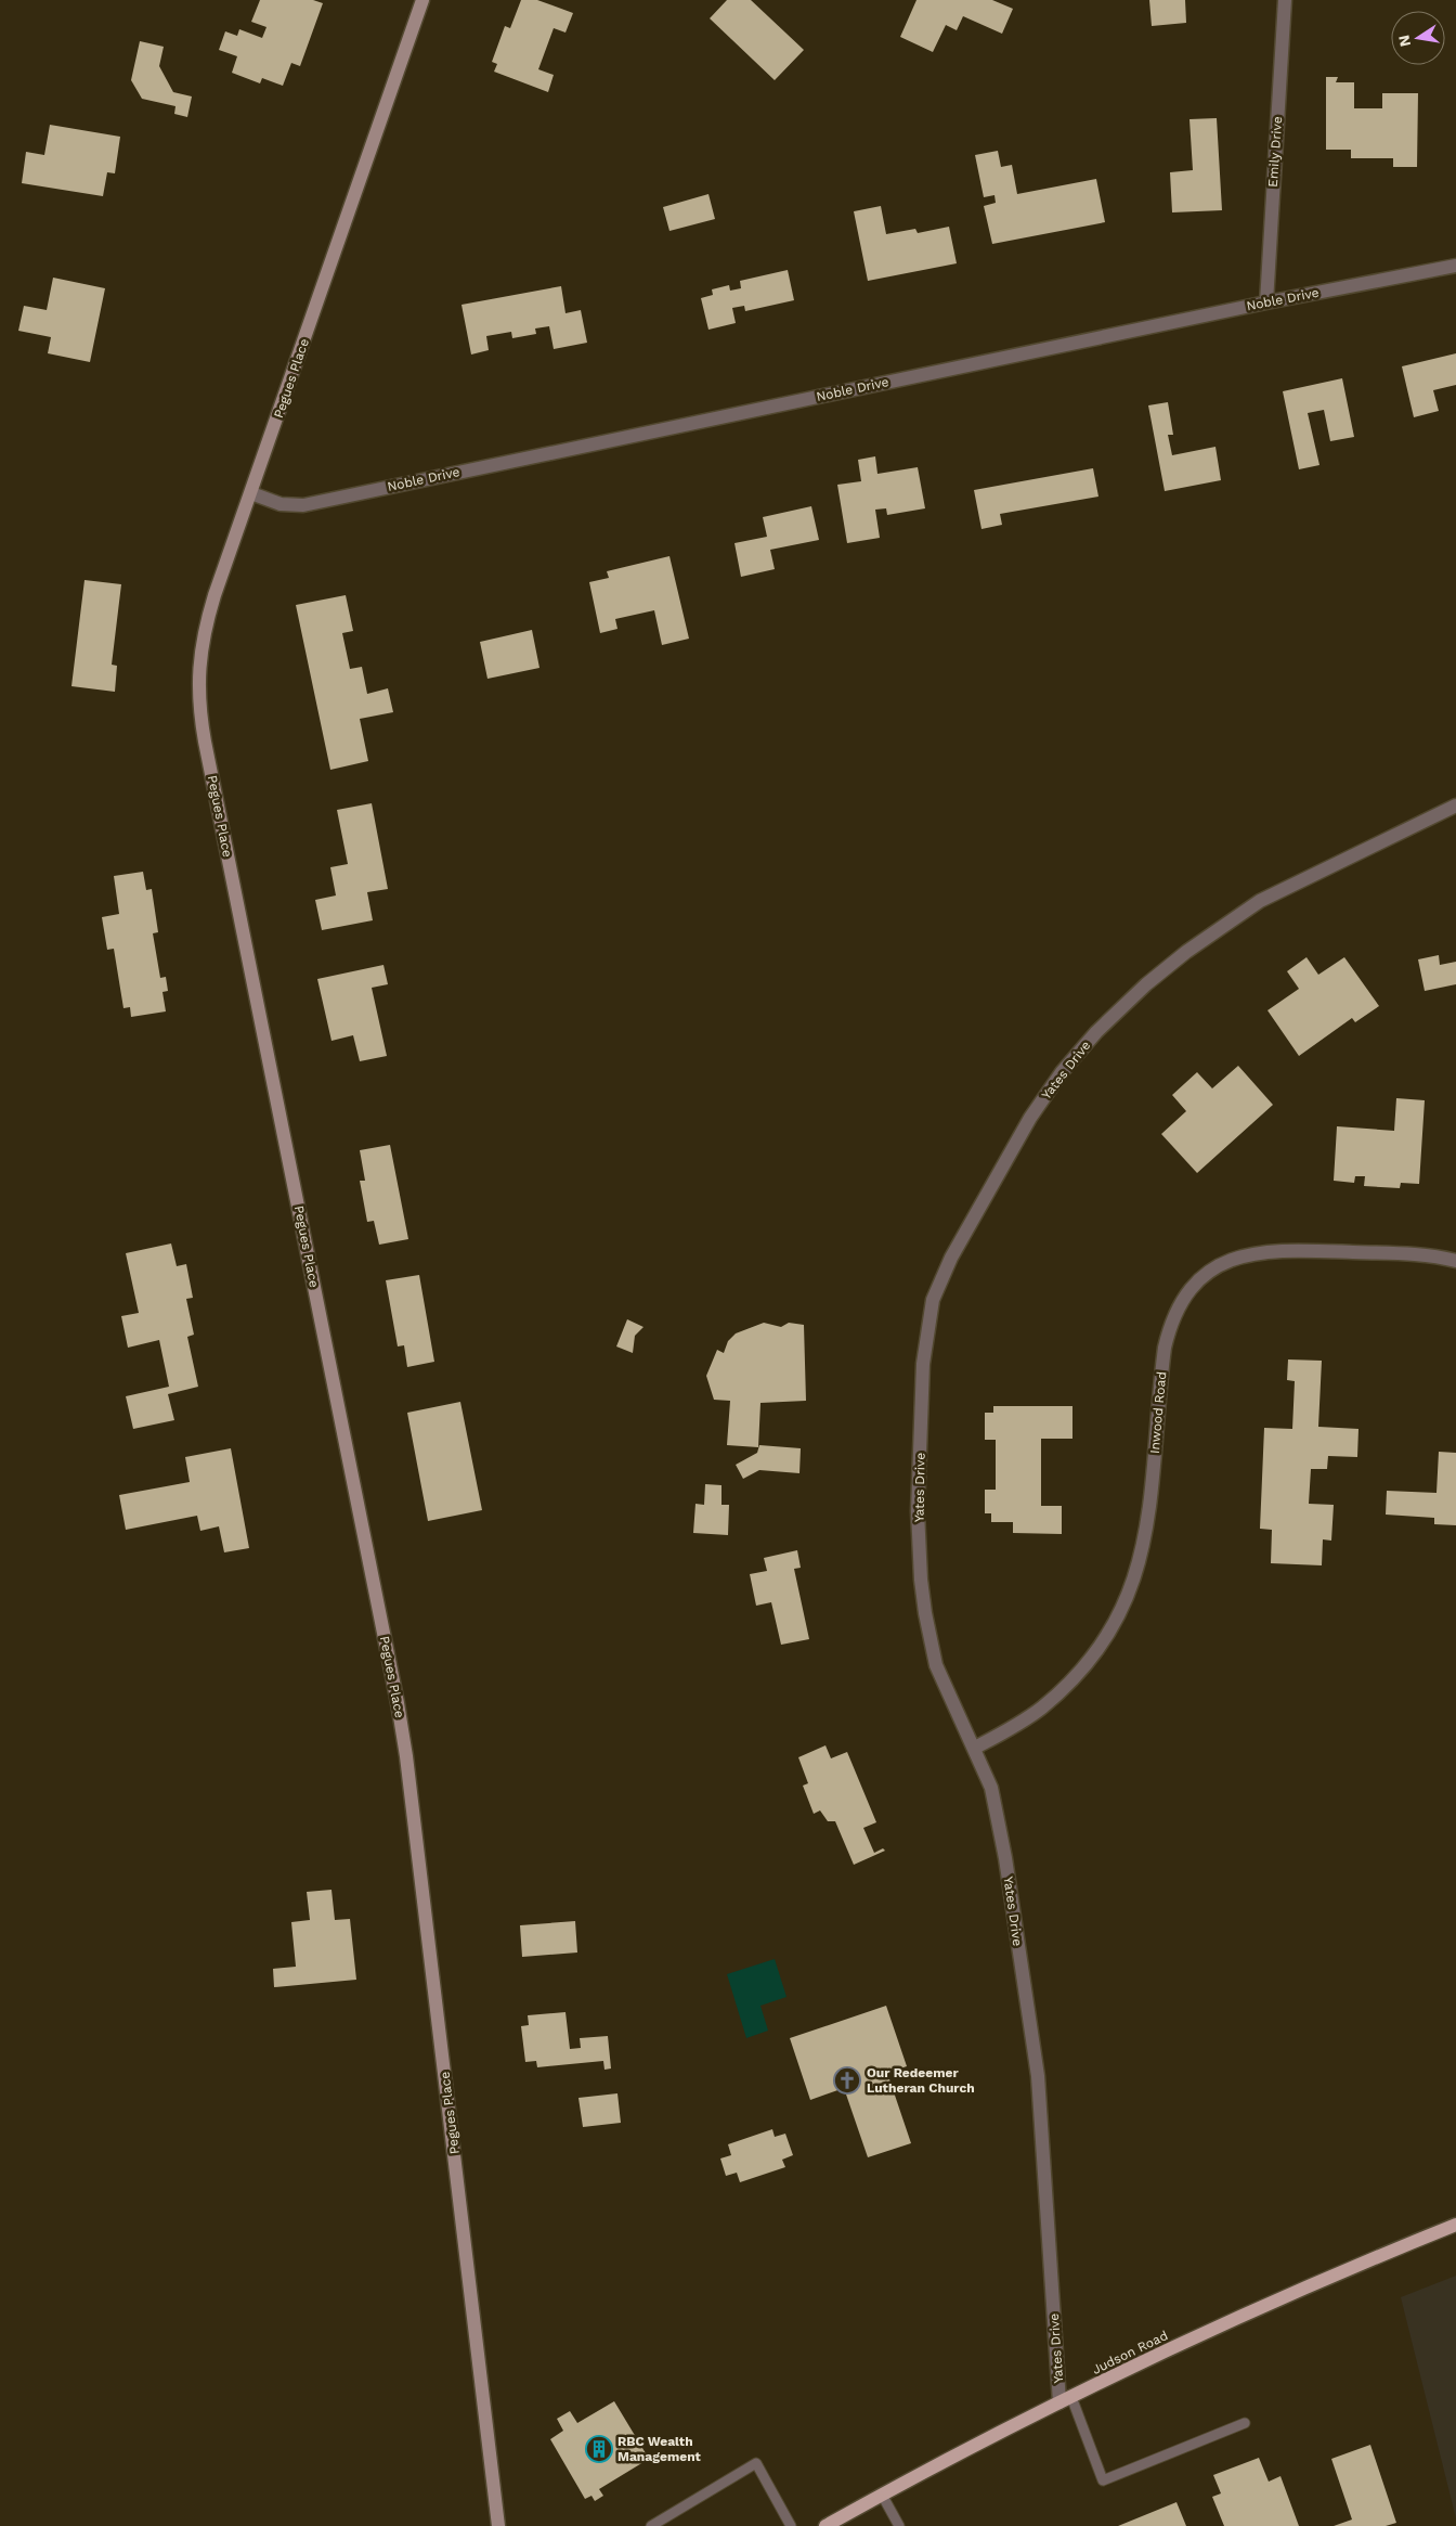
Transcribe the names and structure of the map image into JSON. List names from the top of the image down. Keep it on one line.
{"streets":{"main road":["Judson Road"],"street":["Emily Drive","Noble Drive","Pegues Place","Yates Drive","Inwood Road"]},"crossings":[["Emily Drive","Noble Drive"],["Noble Drive","Pegues Place"],["Yates Drive","Inwood Road"],["Yates Drive","Judson Road"]],"places":{"church":["Our Redeemer Lutheran Church"],"building":["RBC Wealth Management"]},"north":"left"}
